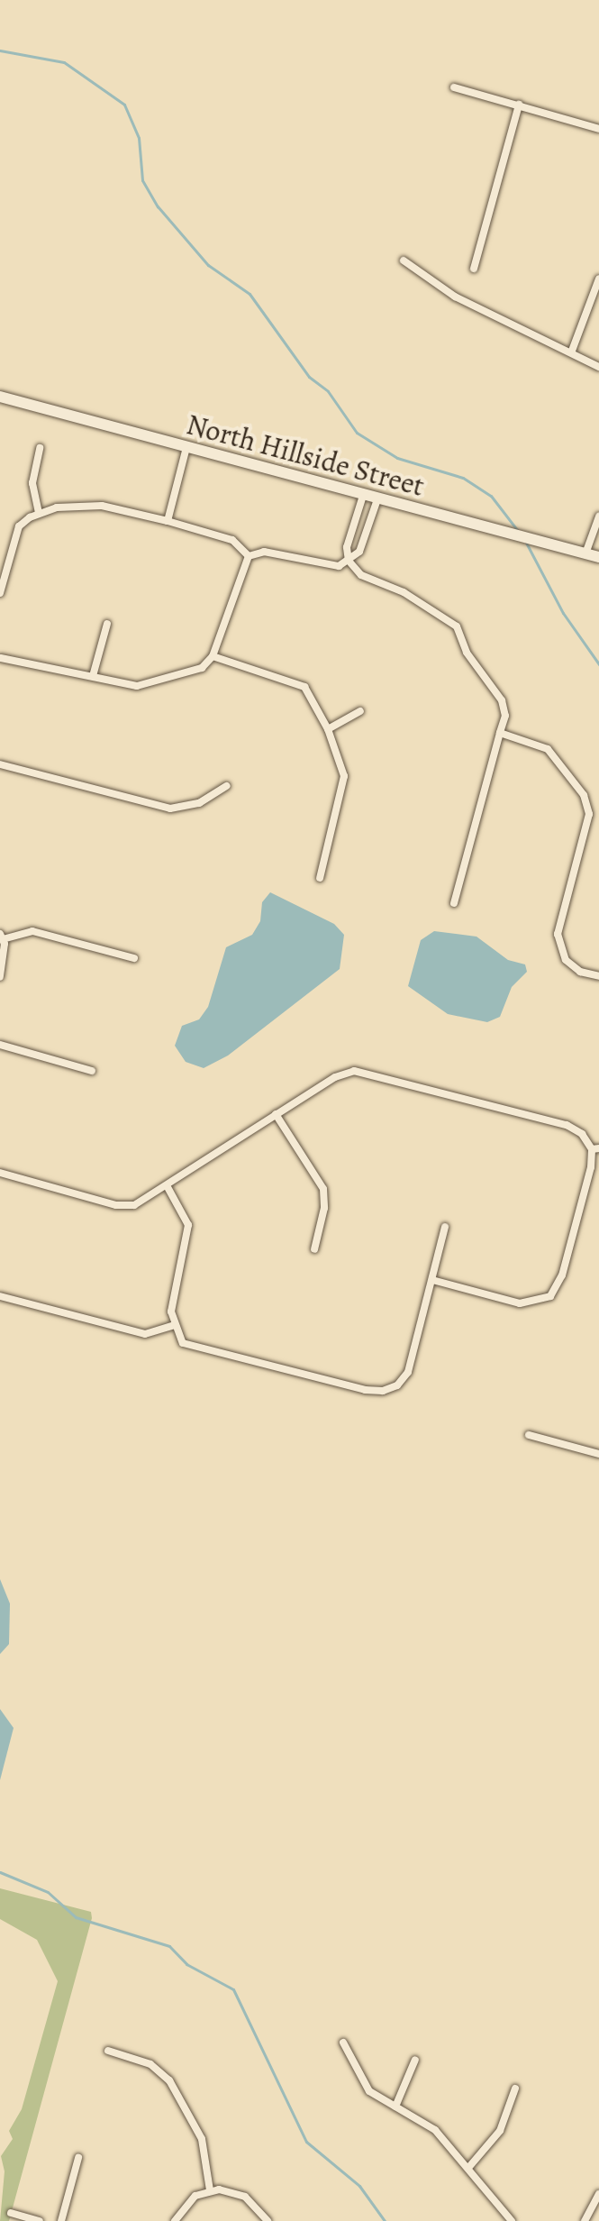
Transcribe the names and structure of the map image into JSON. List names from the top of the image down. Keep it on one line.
{"streets":{"main road":["North Hillside Street"]}}
